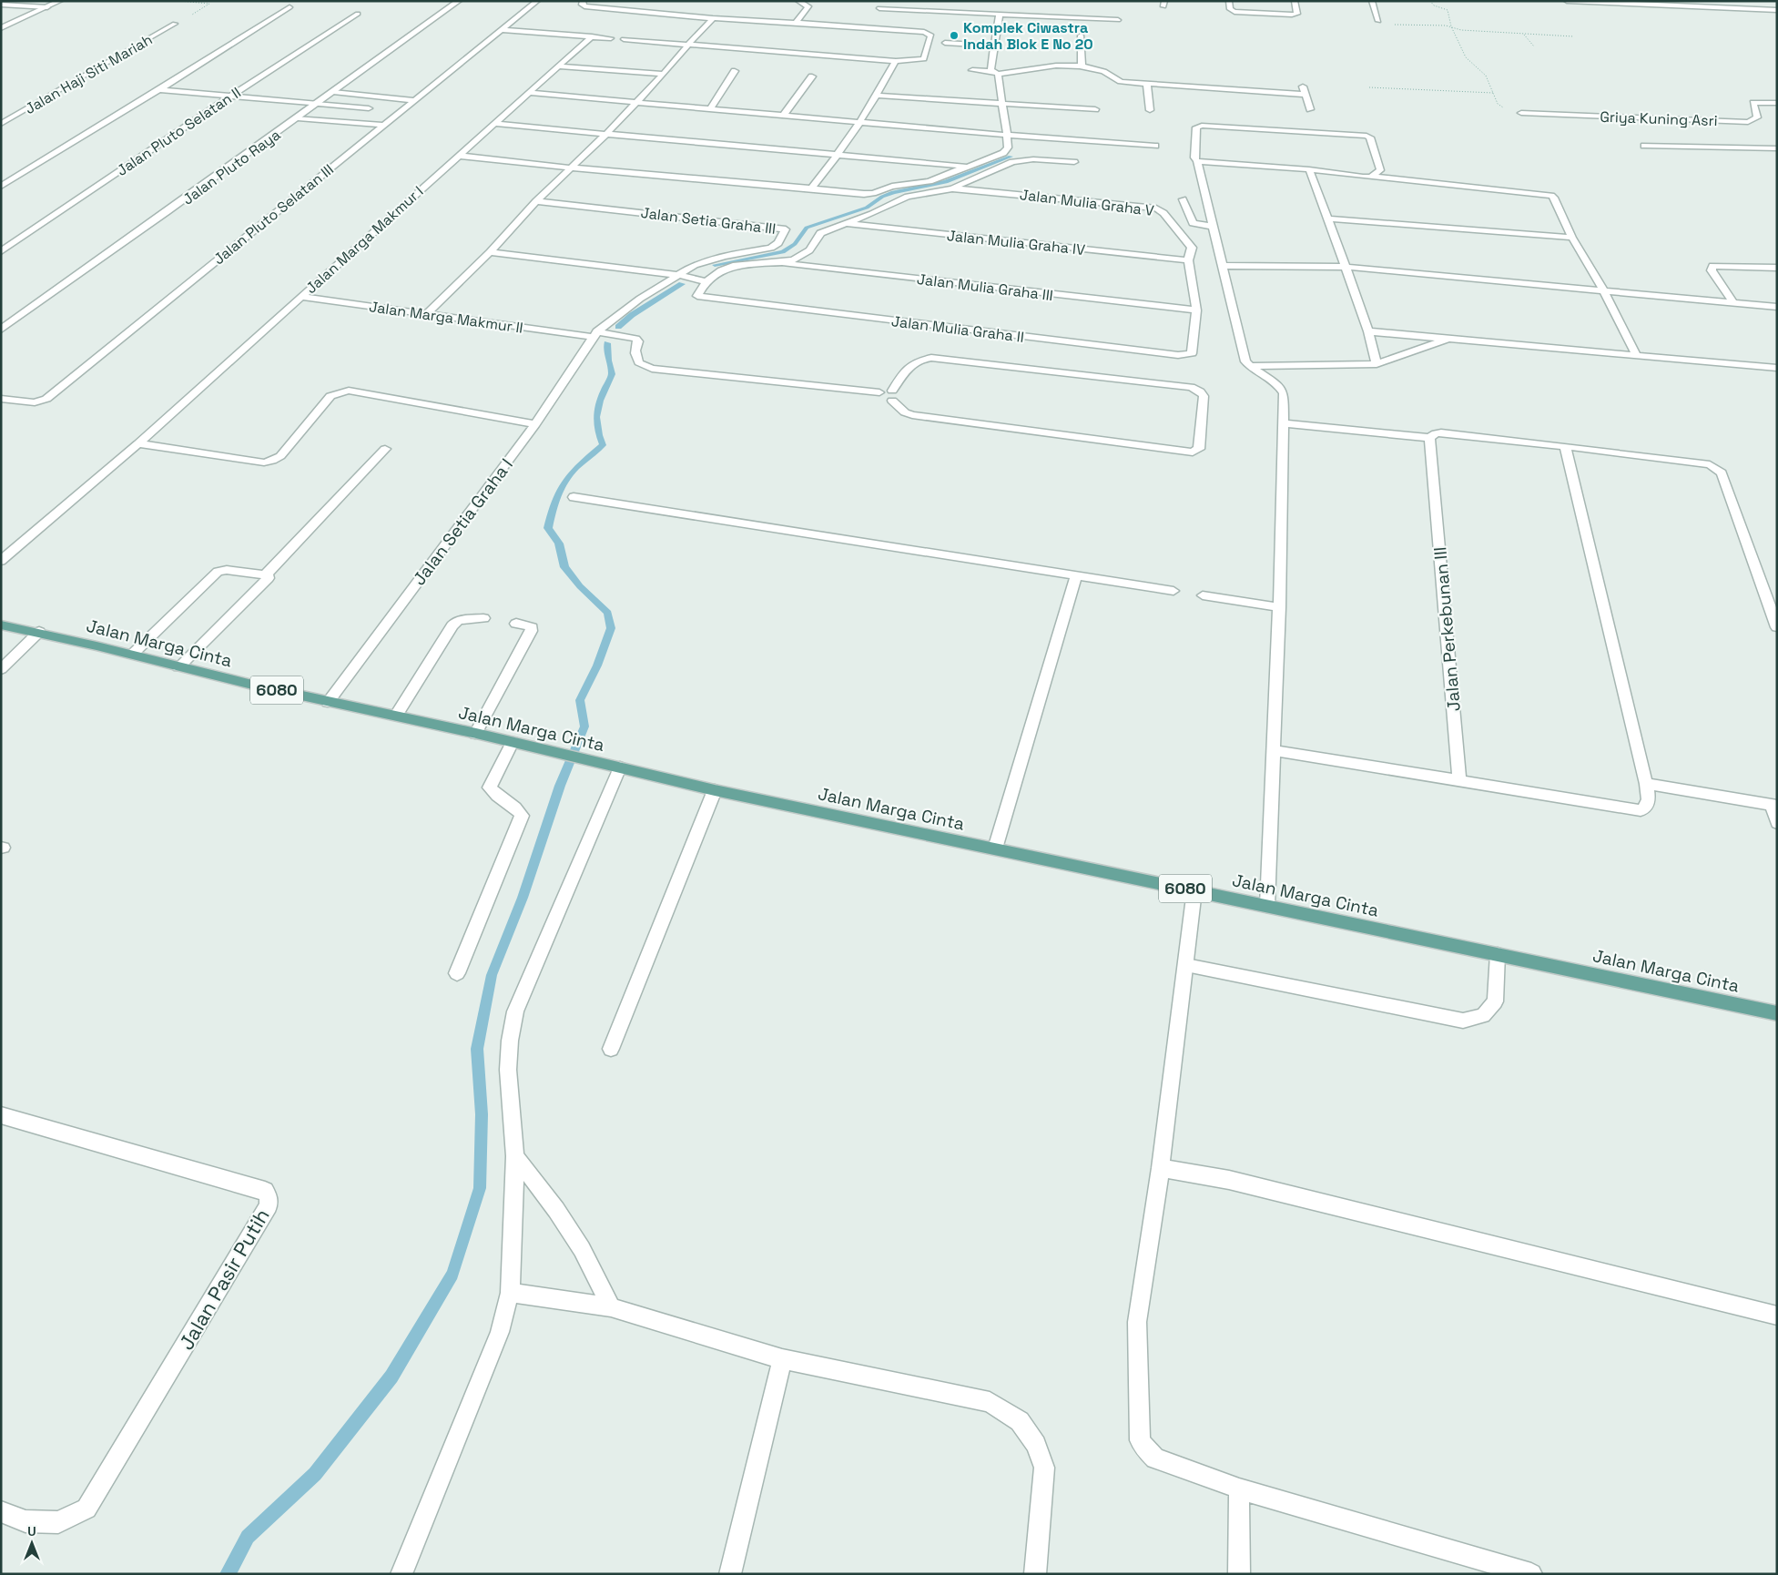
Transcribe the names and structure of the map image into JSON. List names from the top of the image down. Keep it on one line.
{"streets":{"main road":["Jalan Marga Cinta","6080"],"street":["Jalan Haji Siti Mariah","Griya Kuning Asri","Jalan Pluto Selatan II","Jalan Pluto Raya","Jalan Mulia Graha V","Jalan Pluto Selatan III","Jalan Setia Graha III","Jalan Marga Makmur I","Jalan Mulia Graha IV","Jalan Mulia Graha III","Jalan Marga Makmur II","Jalan Mulia Graha II","Jalan Setia Graha I","Jalan Perkebunan III","Jalan Pasir Putih"]},"crossings":[["Jalan Mulia Graha V","Jalan Mulia Graha IV"],["Jalan Setia Graha III","Jalan Setia Graha I"],["Jalan Marga Makmur I","Jalan Marga Makmur II"],["Jalan Mulia Graha III","Jalan Mulia Graha II"],["Jalan Marga Makmur II","Jalan Setia Graha I"],["Jalan Setia Graha I","Jalan Marga Cinta"]],"places":["Komplek Ciwastra Indah Blok E No 20"],"north":"top"}
